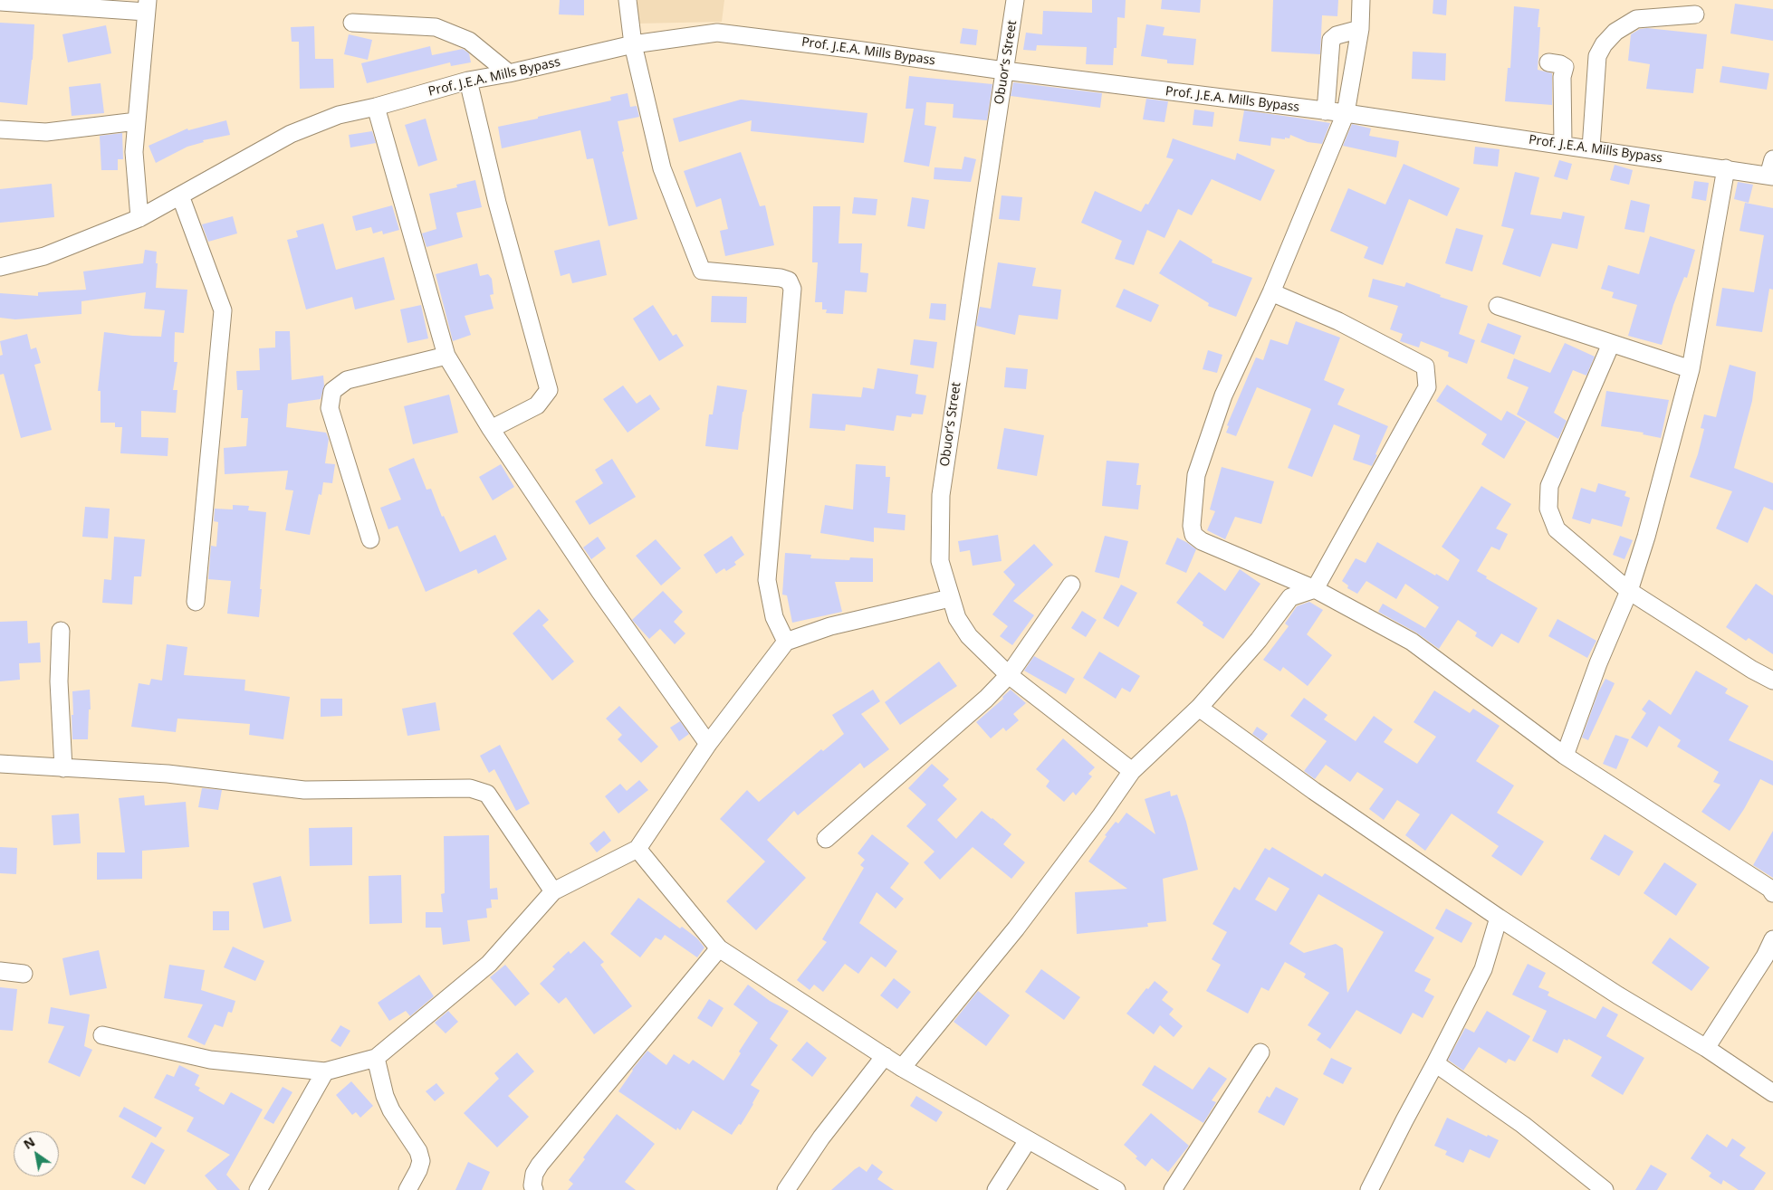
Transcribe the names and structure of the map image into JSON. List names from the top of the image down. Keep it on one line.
{"streets":{"street":["Prof. J.E.A. Mills Bypass","Obuor’s Street"]},"crossings":[["Prof. J.E.A. Mills Bypass","Obuor’s Street"]],"north":"top left"}
